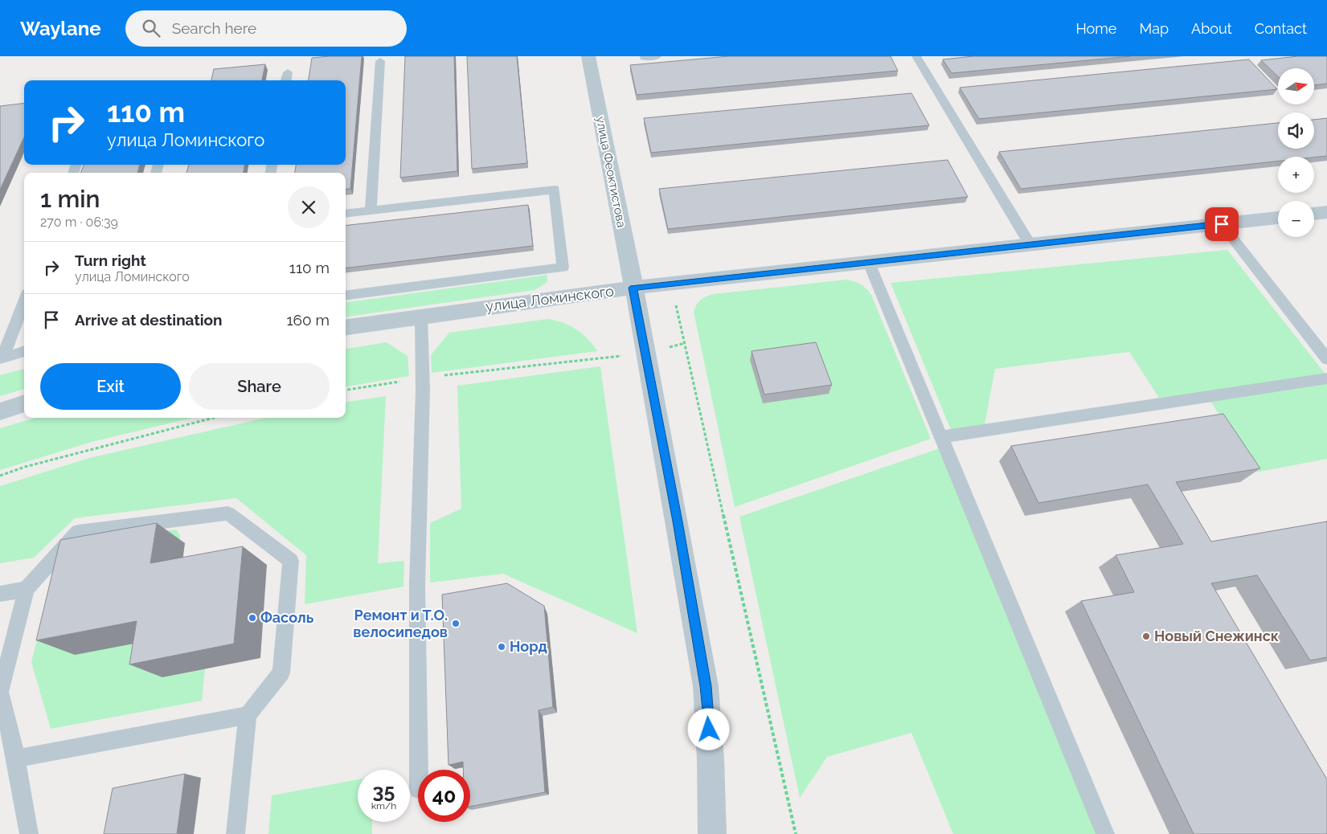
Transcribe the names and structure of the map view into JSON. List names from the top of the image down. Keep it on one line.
{"streets":{"street":["улица Феоктистова","улица Ломинского"]},"crossings":[["улица Феоктистова","улица Ломинского"]],"places":["Фасоль","Ремонт и Т.О. велосипедов","Новый Снежинск","Норд"],"north":"right","page":{"header":"Waylane","search":"Search here","nav":["Home","Map","About","Contact"],"map_buttons":["+","−"],"turn":["110 m","улица Ломинского"],"heading":["1 min","270 m · 06:39"],"list":[{"name":"Turn right","note":"улица Ломинского","value":"110 m"},{"name":"Arrive at destination","value":"160 m"}],"buttons":["Exit","Share"],"speed":"35 km/h","limit":"40"}}
